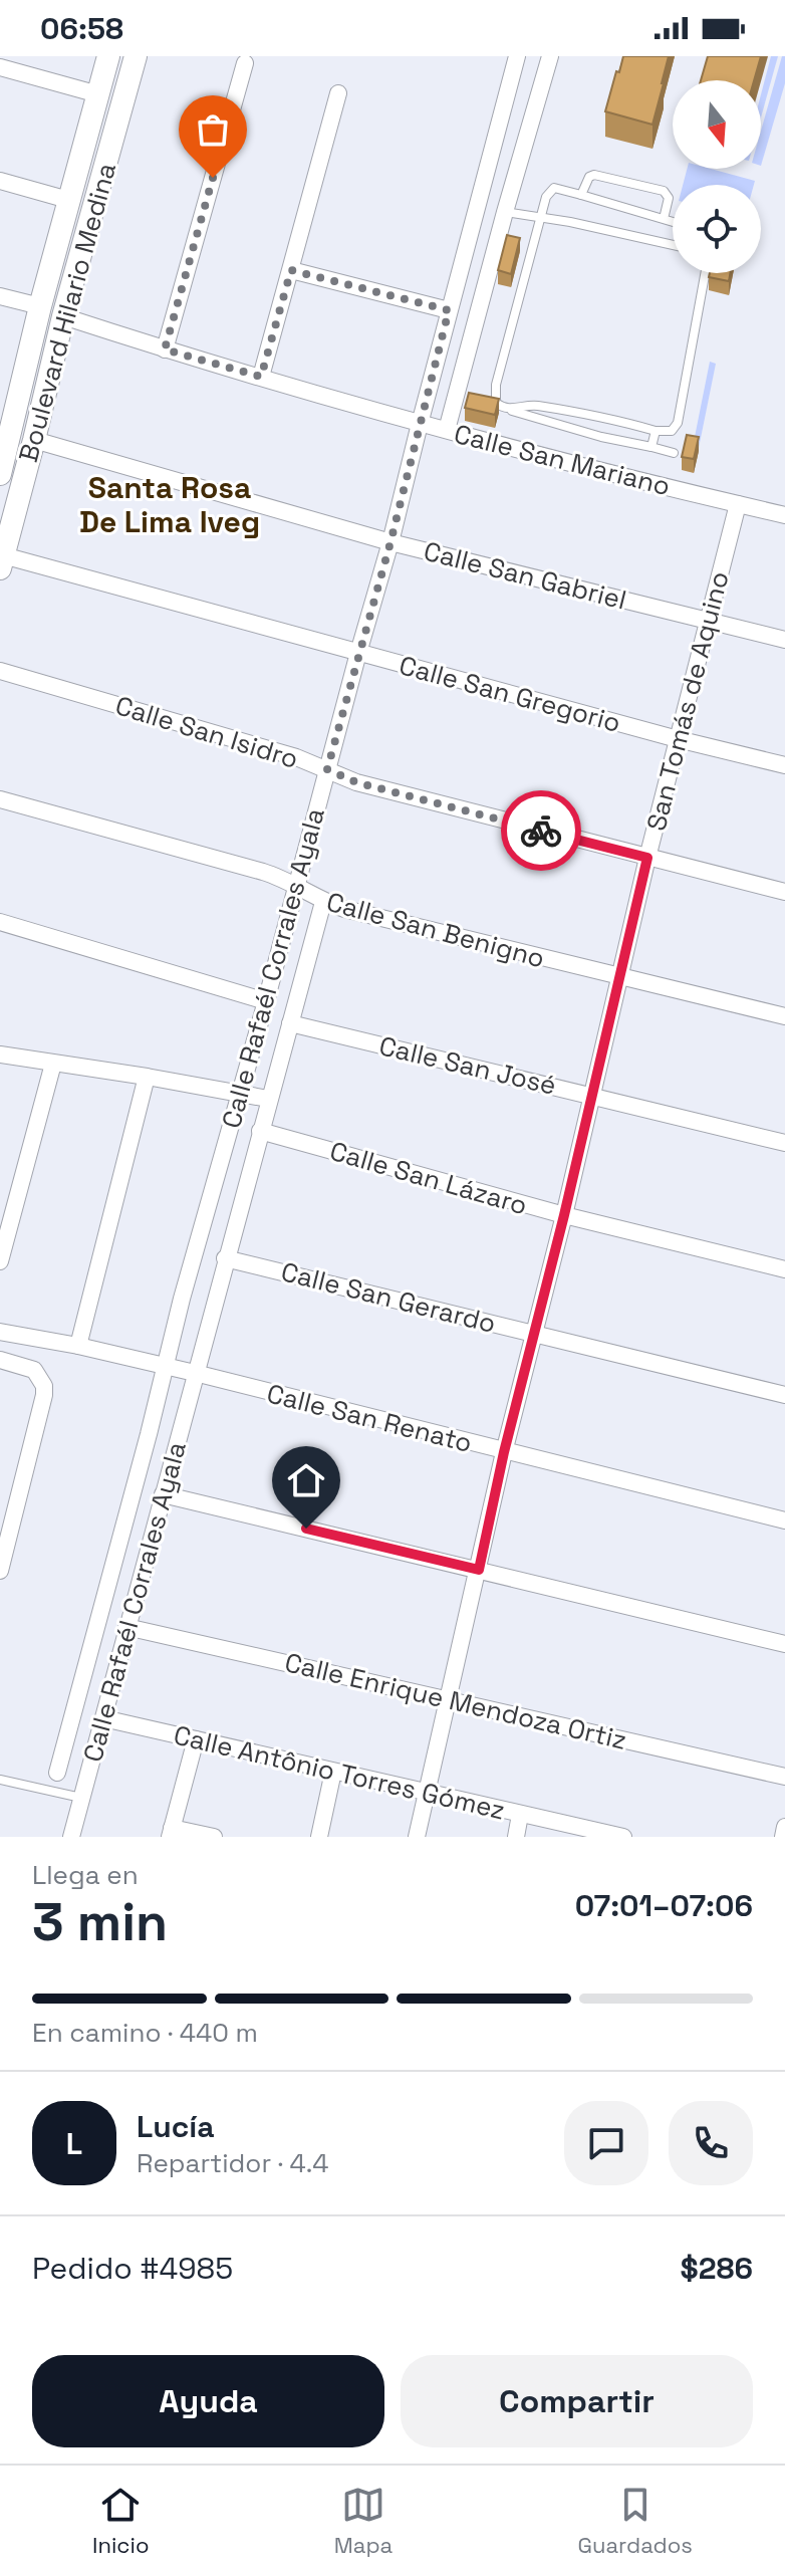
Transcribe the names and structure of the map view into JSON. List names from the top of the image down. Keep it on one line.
{"streets":{"main road":["Boulevard Hilario Medina"],"street":["Calle San Mariano","Calle San Gabriel","Calle San Gregorio","San Tomás de Aquino","Calle San Isidro","Calle San Benigno","Calle Rafaél Corrales Ayala","Calle San José","Calle San Lázaro","Calle San Gerardo","Calle San Renato","Calle Enrique Mendoza Ortiz","Calle Antônio Torres Gómez"]},"crossings":[["Boulevard Hilario Medina","Calle San Mariano"],["Boulevard Hilario Medina","Calle San Gabriel"],["Boulevard Hilario Medina","Calle San Gregorio"],["Calle San Mariano","San Tomás de Aquino"],["Calle San Mariano","Calle Rafaél Corrales Ayala"],["Calle San Gabriel","San Tomás de Aquino"],["Calle San Gabriel","Calle Rafaél Corrales Ayala"],["Calle San Gregorio","San Tomás de Aquino"],["Calle San Gregorio","Calle Rafaél Corrales Ayala"],["San Tomás de Aquino","Calle San Isidro"],["San Tomás de Aquino","Calle San Benigno"],["San Tomás de Aquino","Calle San José"],["San Tomás de Aquino","Calle San Lázaro"],["San Tomás de Aquino","Calle San Gerardo"],["San Tomás de Aquino","Calle San Renato"],["San Tomás de Aquino","Calle Enrique Mendoza Ortiz"],["San Tomás de Aquino","Calle Antônio Torres Gómez"],["Calle San Isidro","Calle Rafaél Corrales Ayala"],["Calle San Benigno","Calle Rafaél Corrales Ayala"],["Calle Rafaél Corrales Ayala","Calle San José"],["Calle Rafaél Corrales Ayala","Calle San Lázaro"],["Calle Rafaél Corrales Ayala","Calle San Gerardo"],["Calle Rafaél Corrales Ayala","Calle San Renato"],["Calle Rafaél Corrales Ayala","Calle Enrique Mendoza Ortiz"],["Calle Rafaél Corrales Ayala","Calle Antônio Torres Gómez"]],"districts":["Santa Rosa De Lima Iveg"],"north":"bottom","page":{"status":"06:58","heading":["3 min","Llega en","07:01–07:06"],"panel":["Lucía","Repartidor · 4.4","Pedido #4985","$286"],"bar":"En camino · 440 m","round":"L","buttons":["Ayuda","Compartir"],"tabs":["Inicio","Mapa","Guardados"]}}
